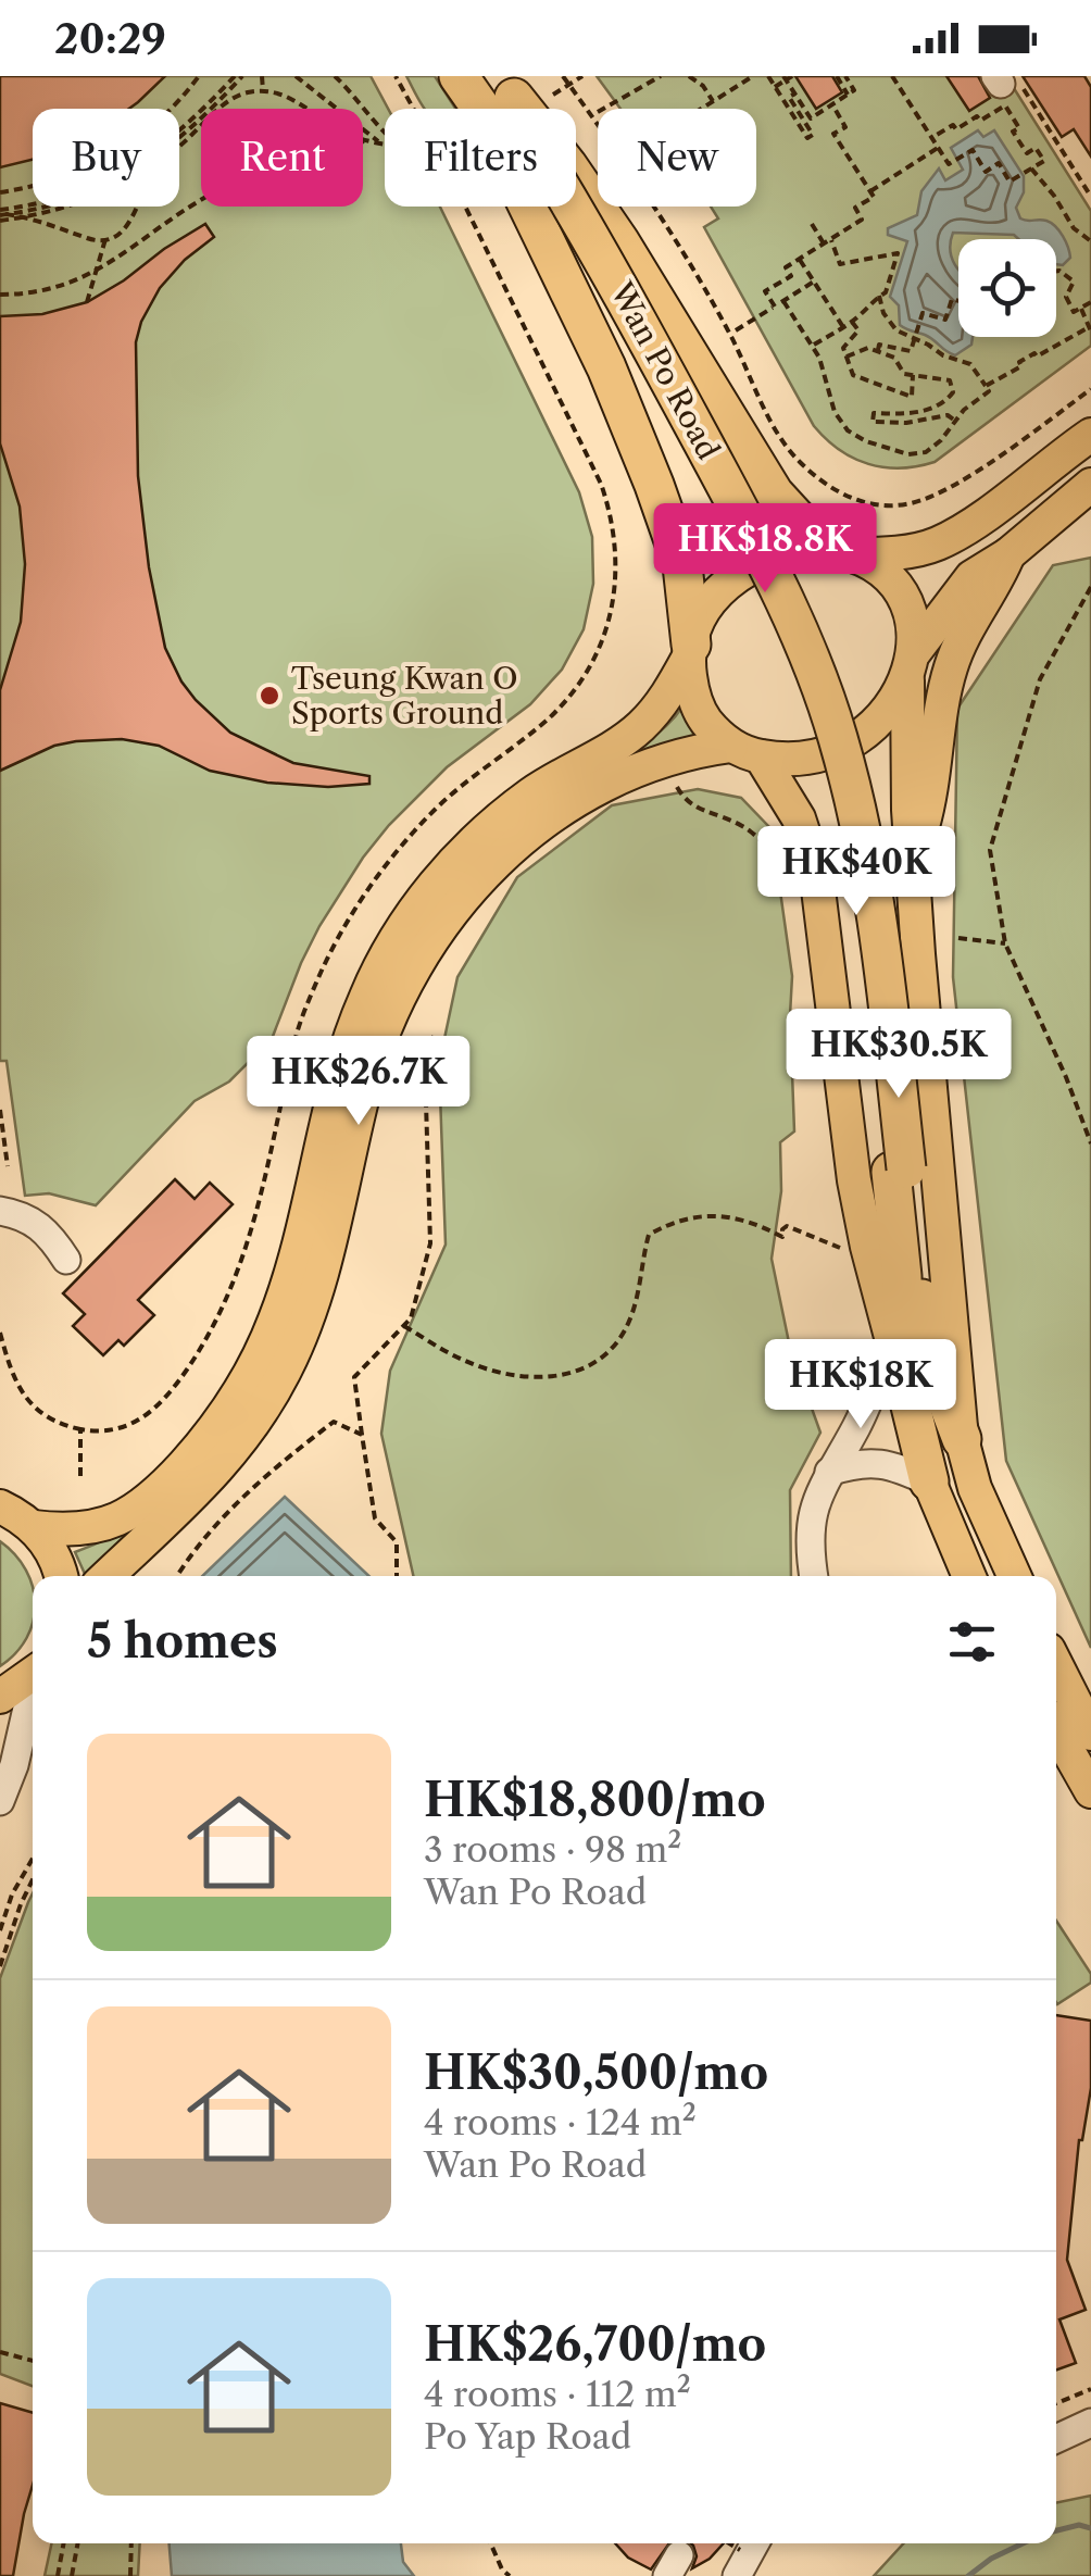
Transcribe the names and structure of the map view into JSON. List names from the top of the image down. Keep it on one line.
{"streets":{"highway":["Wan Po Road"]},"places":["Tseung Kwan O Sports Ground"],"page":{"status":"20:29","chip":["Buy","Rent","Filters","New"],"price":["HK$18.8K","HK$40K","HK$30.5K","HK$26.7K","HK$18K"],"heading":"5 homes","list":[{"name":"HK$18,800/mo","note":"3 rooms · 98 m² · Wan Po Road"},{"name":"HK$30,500/mo","note":"4 rooms · 124 m² · Wan Po Road"},{"name":"HK$26,700/mo","note":"4 rooms · 112 m² · Po Yap Road"}]}}
